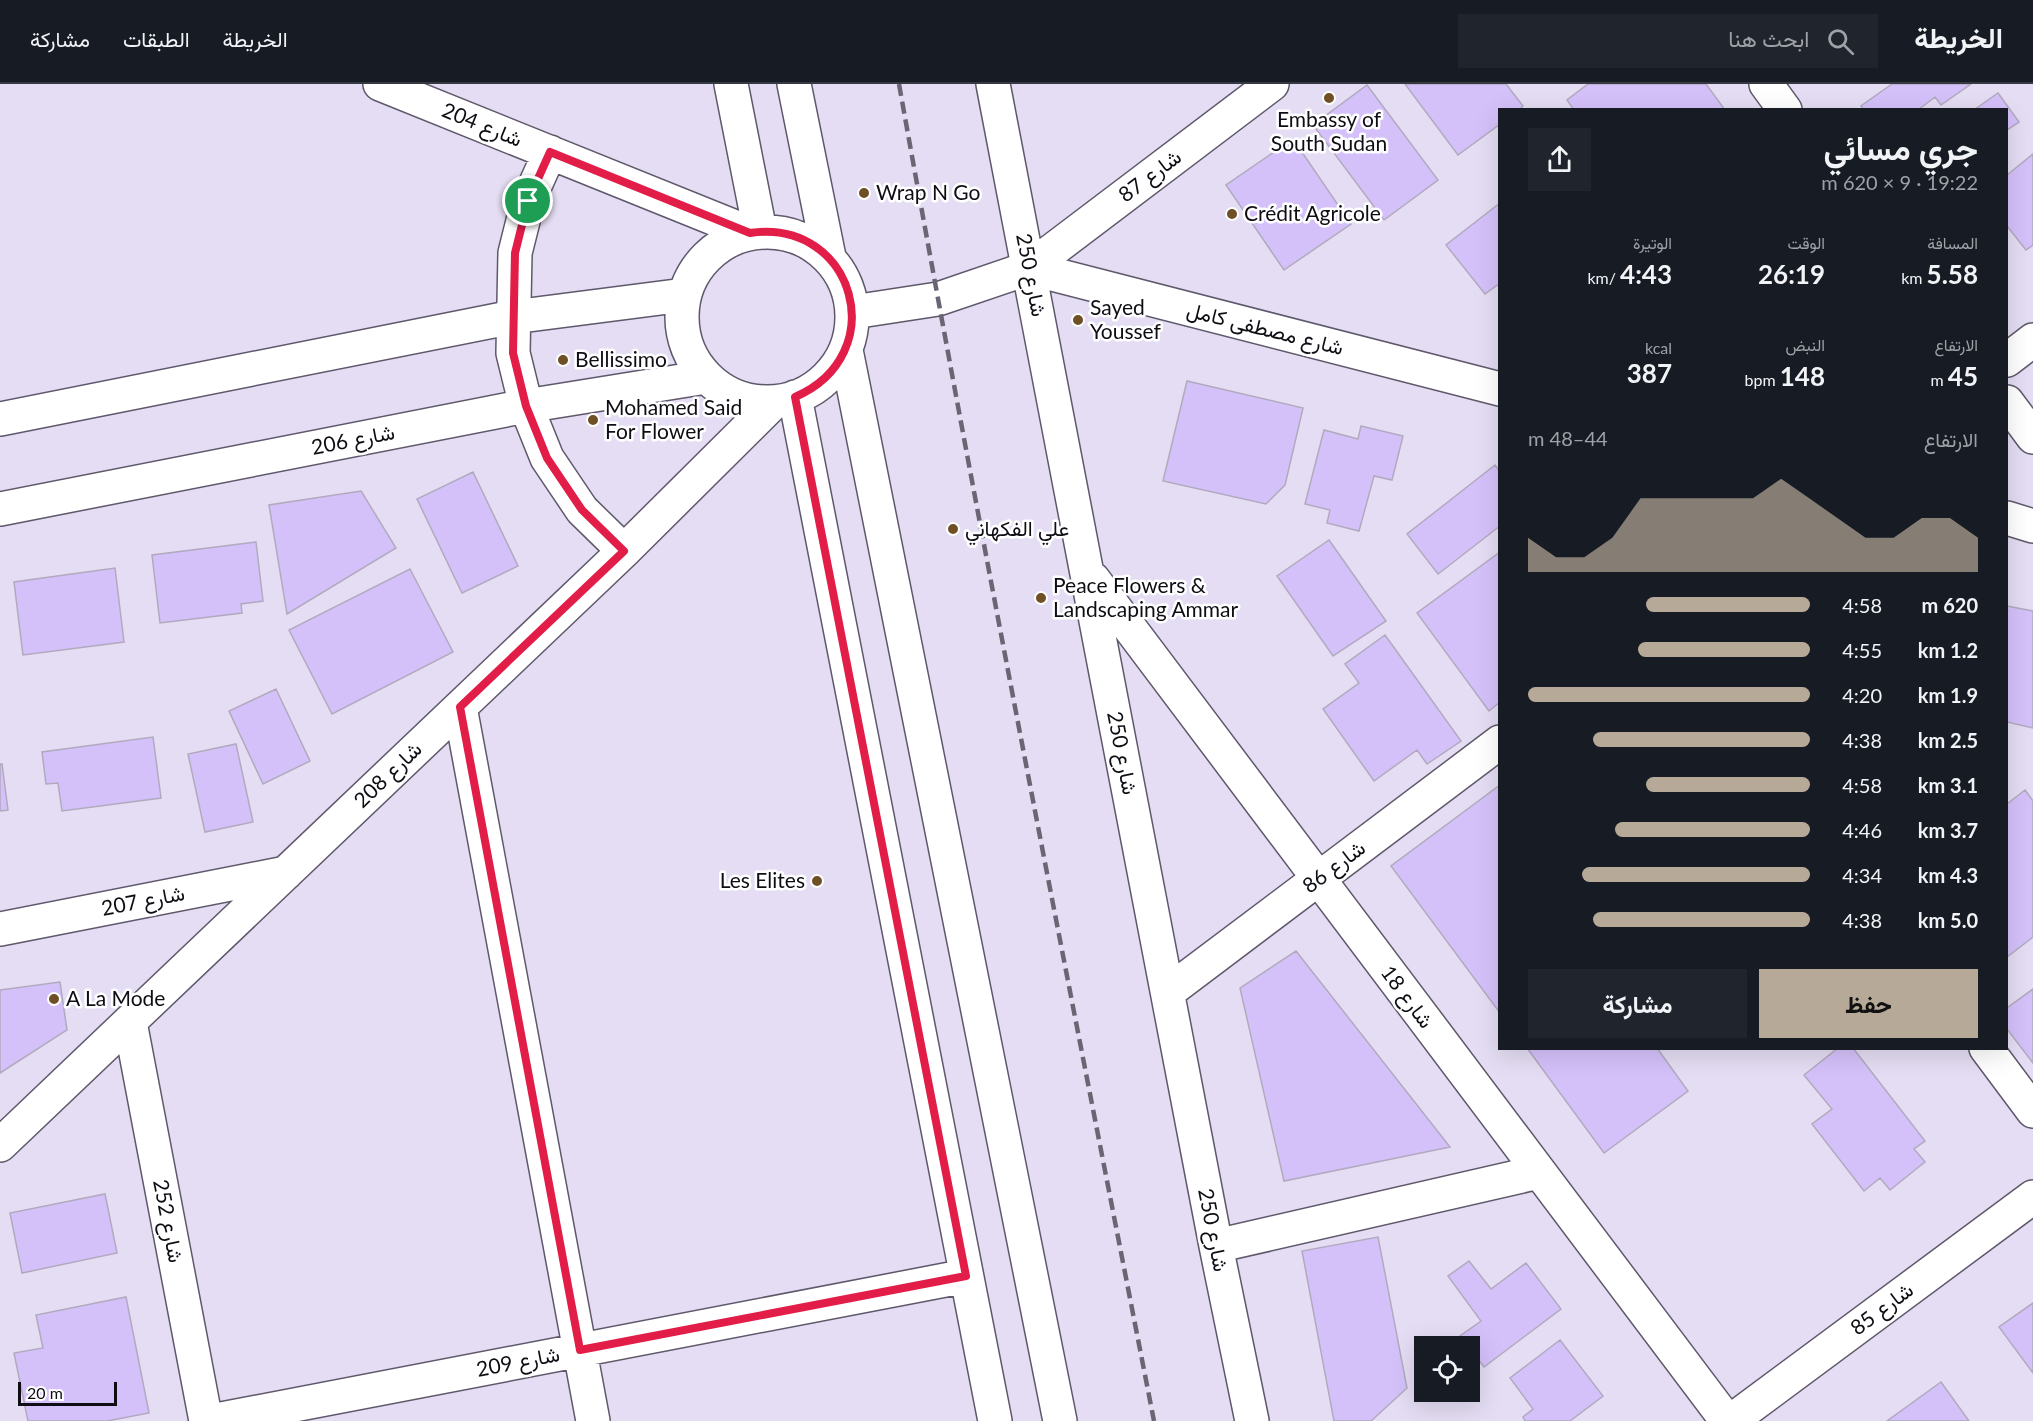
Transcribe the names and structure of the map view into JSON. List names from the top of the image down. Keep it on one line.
{"streets":{"street":["شارع 204","شارع 87","شارع 250","شارع مصطفى كامل","شارع 206","شارع 208","شارع 86","شارع 207","شارع 18","شارع 252","شارع 85","شارع 209"]},"crossings":[["شارع 204","شارع 206"],["شارع 204","شارع 208"],["شارع 87","شارع 250"],["شارع 87","شارع مصطفى كامل"],["شارع 250","شارع مصطفى كامل"],["شارع 250","شارع 86"],["شارع 250","شارع 18"],["شارع 206","شارع 208"],["شارع 208","شارع 207"],["شارع 208","شارع 252"],["شارع 86","شارع 18"],["شارع 18","شارع 85"]],"places":["Embassy of South Sudan","Wrap N Go","Crédit Agricole","Sayed Youssef","Bellissimo","Mohamed Said For Flower","علي الفكهاني","Peace Flowers & Landscaping Ammar","Les Elites","A La Mode"],"scale_bar":"20 m","page":{"header":"الخريطة","search":"ابحث هنا","nav":["الخريطة","الطبقات","مشاركة"],"heading":["جري مسائي","19:22 · 9 × 620 m"],"stats":[["المسافة","5.58 km"],["الوقت","26:19"],["الوتيرة","4:43 /km"],["الارتفاع","45 m"],["النبض","148 bpm"],["kcal","387"]],"chart":["الارتفاع","44–48 m"],"list":[{"name":"620 m","note":"4:58"},{"name":"1.2 km","note":"4:55"},{"name":"1.9 km","note":"4:20"},{"name":"2.5 km","note":"4:38"},{"name":"3.1 km","note":"4:58"},{"name":"3.7 km","note":"4:46"},{"name":"4.3 km","note":"4:34"},{"name":"5.0 km","note":"4:38"}],"buttons":["حفظ","مشاركة"],"scale":"20 m"}}
